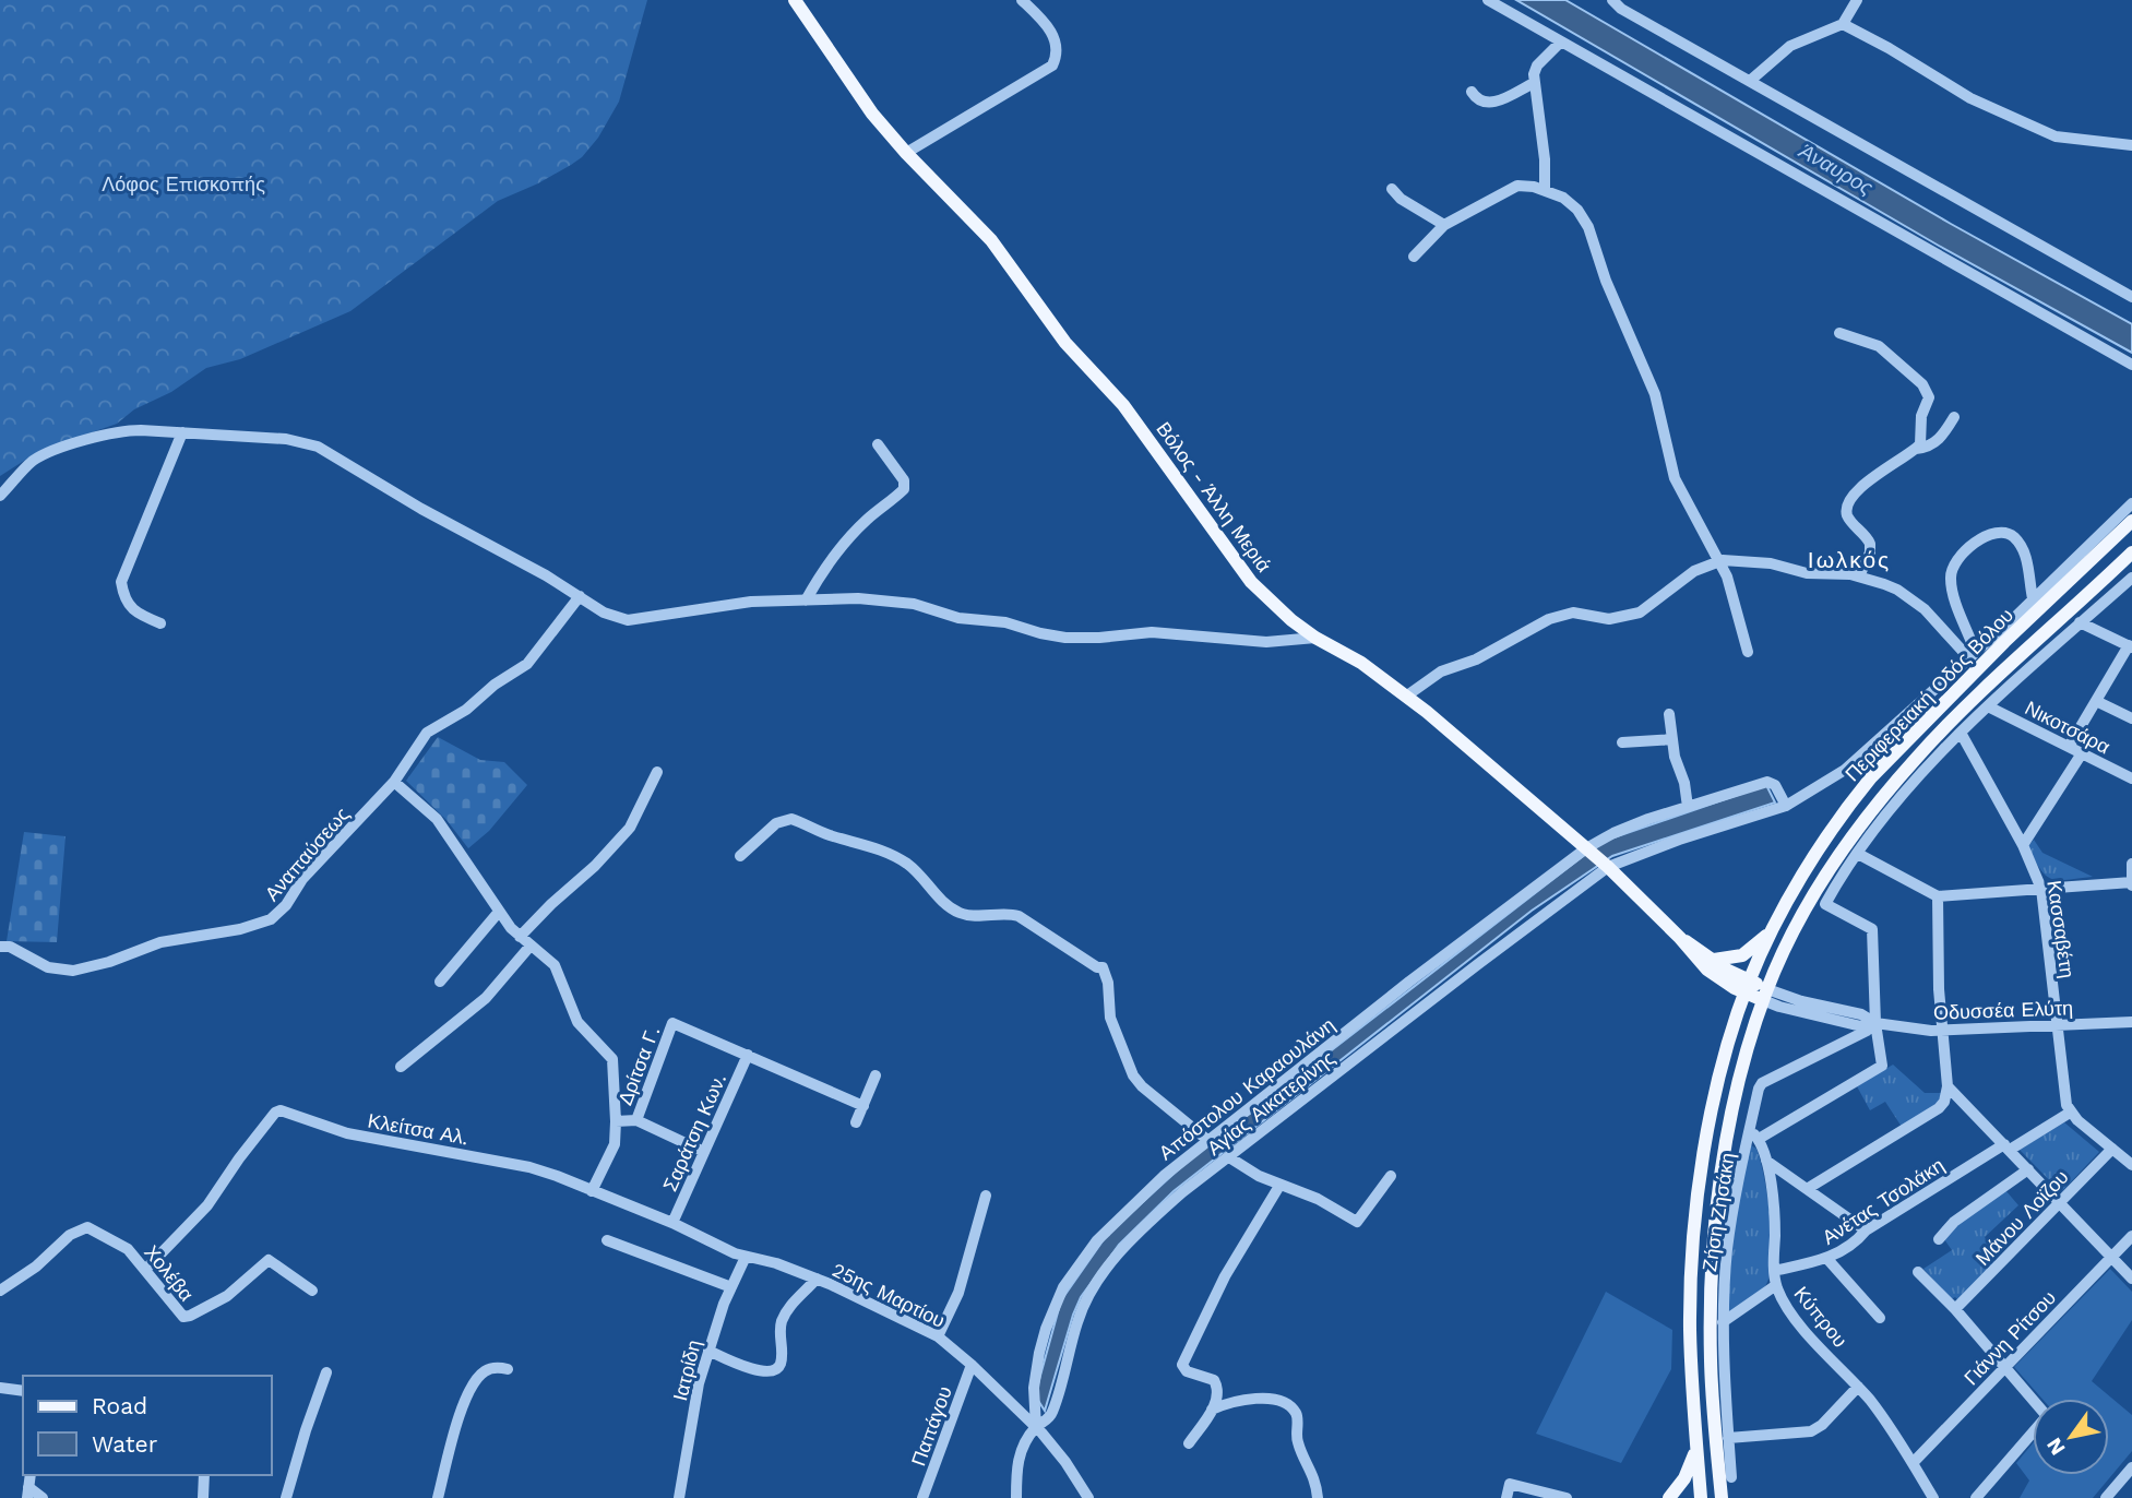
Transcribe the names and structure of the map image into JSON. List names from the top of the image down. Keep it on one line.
{"streets":{"main road":["Βόλος - Άλλη Μεριά","Περιφερειακή Οδός Βόλου"],"street":["Νικοτσάρα","Αναπαύσεως","Κασσαβέτη","Οδυσσέα Ελύτη","Δρίτσα Γ.","Απόστολου Καραουλάνη","Αγίας Αικατερίνης","Κλείτσα Αλ.","Σαράτση Κων.","Ανέτας Τσολάκη","Ζήση Ζησάκη","Μάνου Λοϊζου","Χολέβα","25ης Μαρτίου","Κύπρου","Γιάννη Ρίτσου","Ιατρίδη","Παπάγου"]},"crossings":[["Βόλος - Άλλη Μεριά","Περιφερειακή Οδός Βόλου"],["Βόλος - Άλλη Μεριά","Οδυσσέα Ελύτη"],["Βόλος - Άλλη Μεριά","Απόστολου Καραουλάνη"],["Βόλος - Άλλη Μεριά","Αγίας Αικατερίνης"],["Περιφερειακή Οδός Βόλου","Οδυσσέα Ελύτη"],["Κασσαβέτη","Οδυσσέα Ελύτη"],["Κασσαβέτη","Ανέτας Τσολάκη"],["Οδυσσέα Ελύτη","Ζήση Ζησάκη"],["Δρίτσα Γ.","Σαράτση Κων."],["Απόστολου Καραουλάνη","Αγίας Αικατερίνης"],["Απόστολου Καραουλάνη","25ης Μαρτίου"],["Αγίας Αικατερίνης","25ης Μαρτίου"],["Κλείτσα Αλ.","Σαράτση Κων."],["Κλείτσα Αλ.","Χολέβα"],["Κλείτσα Αλ.","25ης Μαρτίου"],["Κλείτσα Αλ.","Ιατρίδη"],["Ανέτας Τσολάκη","Κύπρου"],["Ζήση Ζησάκη","Κύπρου"],["25ης Μαρτίου","Ιατρίδη"],["25ης Μαρτίου","Παπάγου"],["Κύπρου","Γιάννη Ρίτσου"]],"districts":["Ιωλκός"],"water":["Άναυρος"],"parks":["Λόφος Επισκοπής"],"legend":["Road","Water"],"north":"bottom left"}
